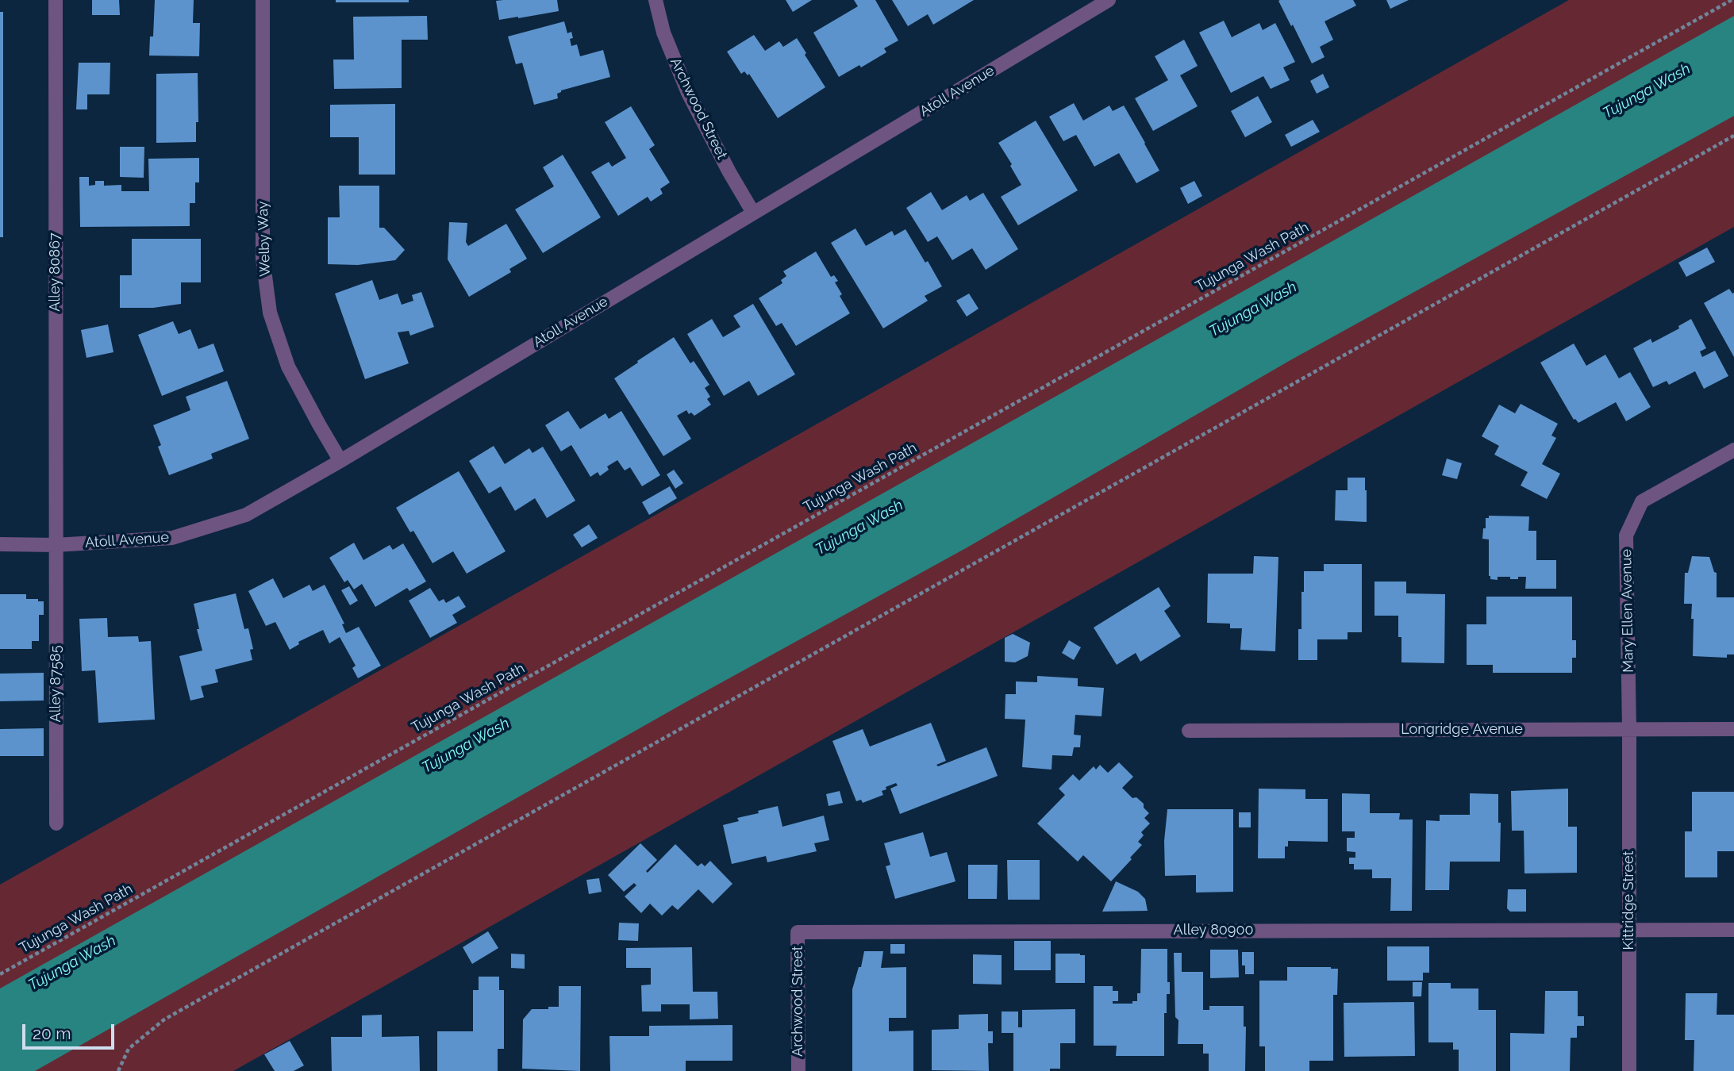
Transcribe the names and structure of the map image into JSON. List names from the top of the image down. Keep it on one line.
{"streets":{"street":["Atoll Avenue","Archwood Street","Welby Way","Alley 80867","Mary Ellen Avenue","Alley 87585","Longridge Avenue","Kittridge Street","Alley 80900"],"path":["Tujunga Wash Path"]},"crossings":[["Atoll Avenue","Archwood Street"],["Atoll Avenue","Welby Way"],["Atoll Avenue","Alley 80867"],["Atoll Avenue","Alley 87585"],["Archwood Street","Alley 80900"],["Alley 80867","Alley 87585"],["Mary Ellen Avenue","Longridge Avenue"],["Mary Ellen Avenue","Kittridge Street"],["Longridge Avenue","Kittridge Street"],["Kittridge Street","Alley 80900"]],"water":["Tujunga Wash"],"scale_bar":"20 m"}
